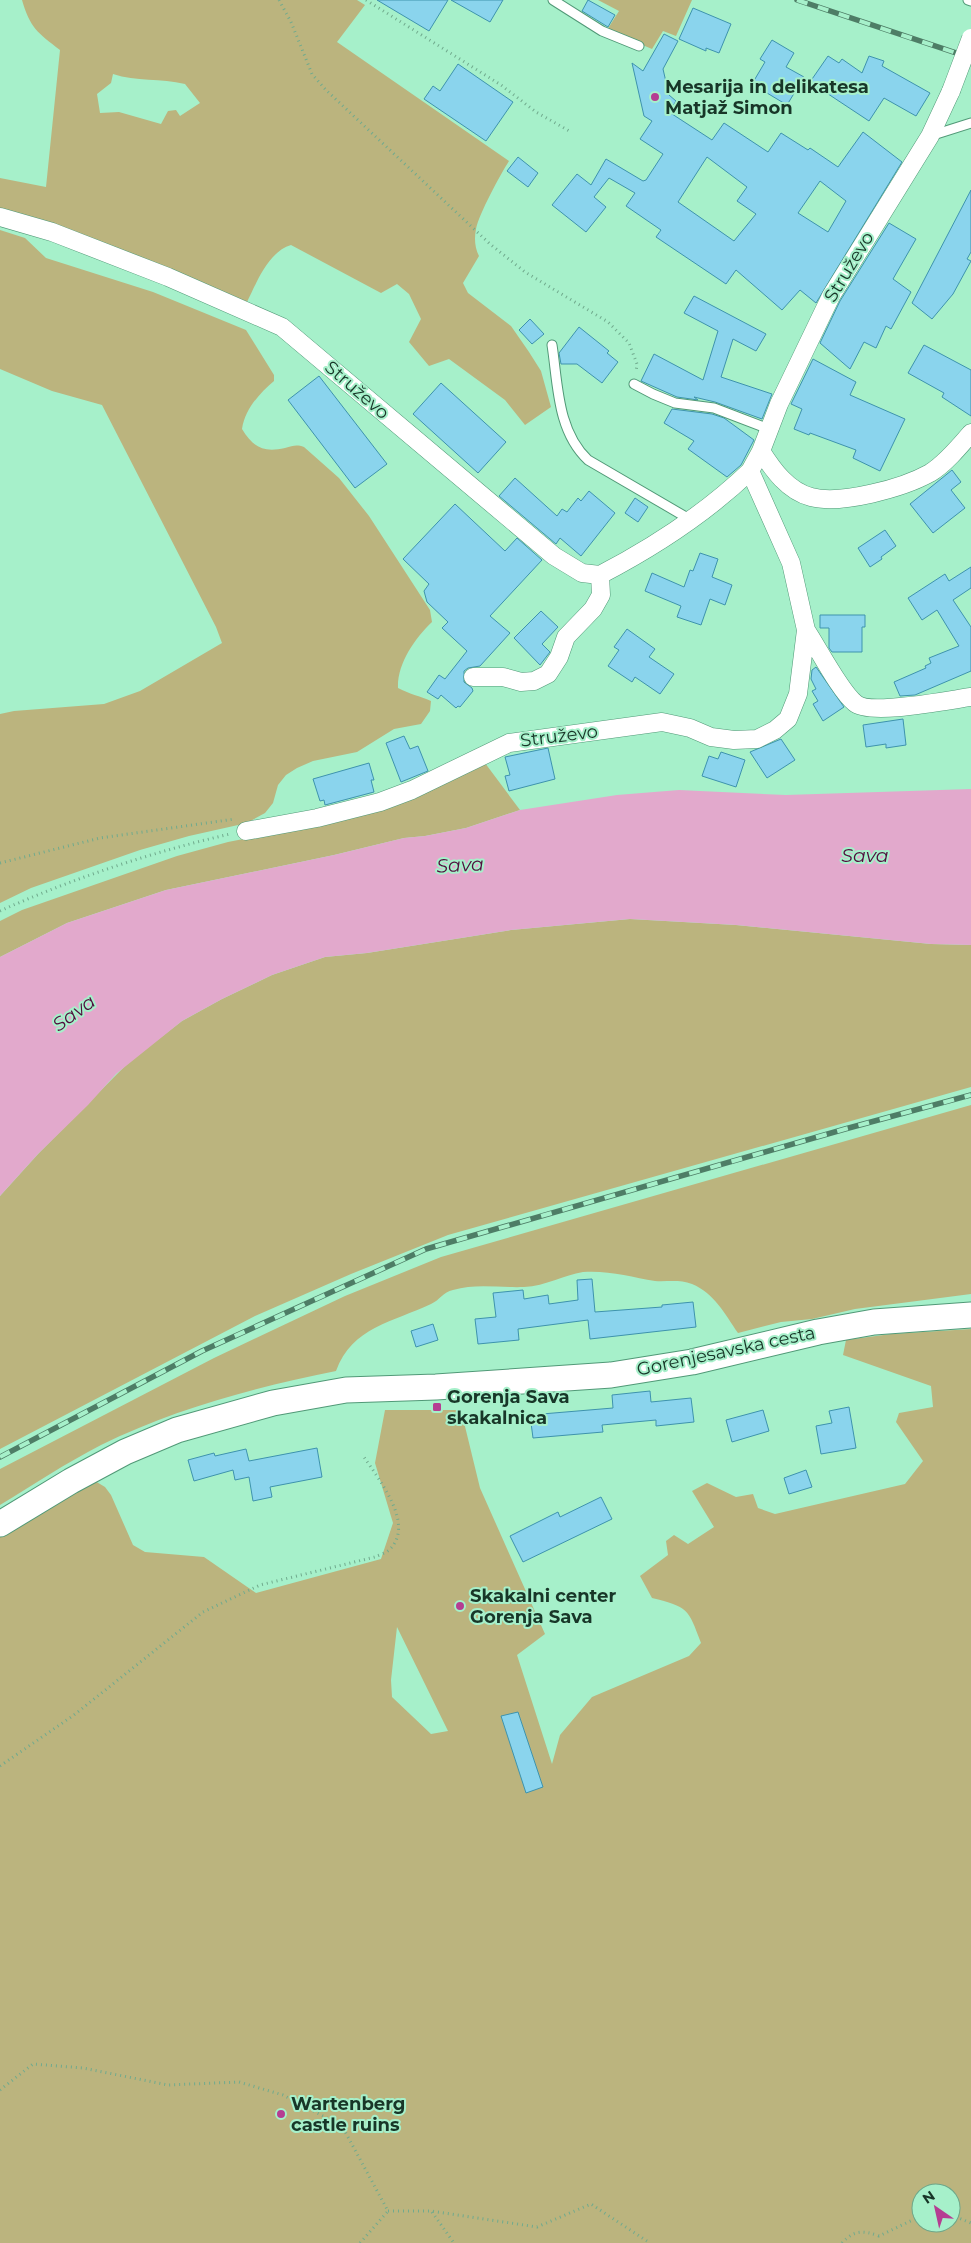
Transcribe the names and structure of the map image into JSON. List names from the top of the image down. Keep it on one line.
{"streets":{"street":["Struževo","Gorenjesavska cesta"]},"water":["Sava"],"places":{"other":["Mesarija in delikatesa Matjaž Simon","Skakalni center Gorenja Sava","Wartenberg castle ruins"],"transit":["Gorenja Sava skakalnica"]},"north":"top left"}
